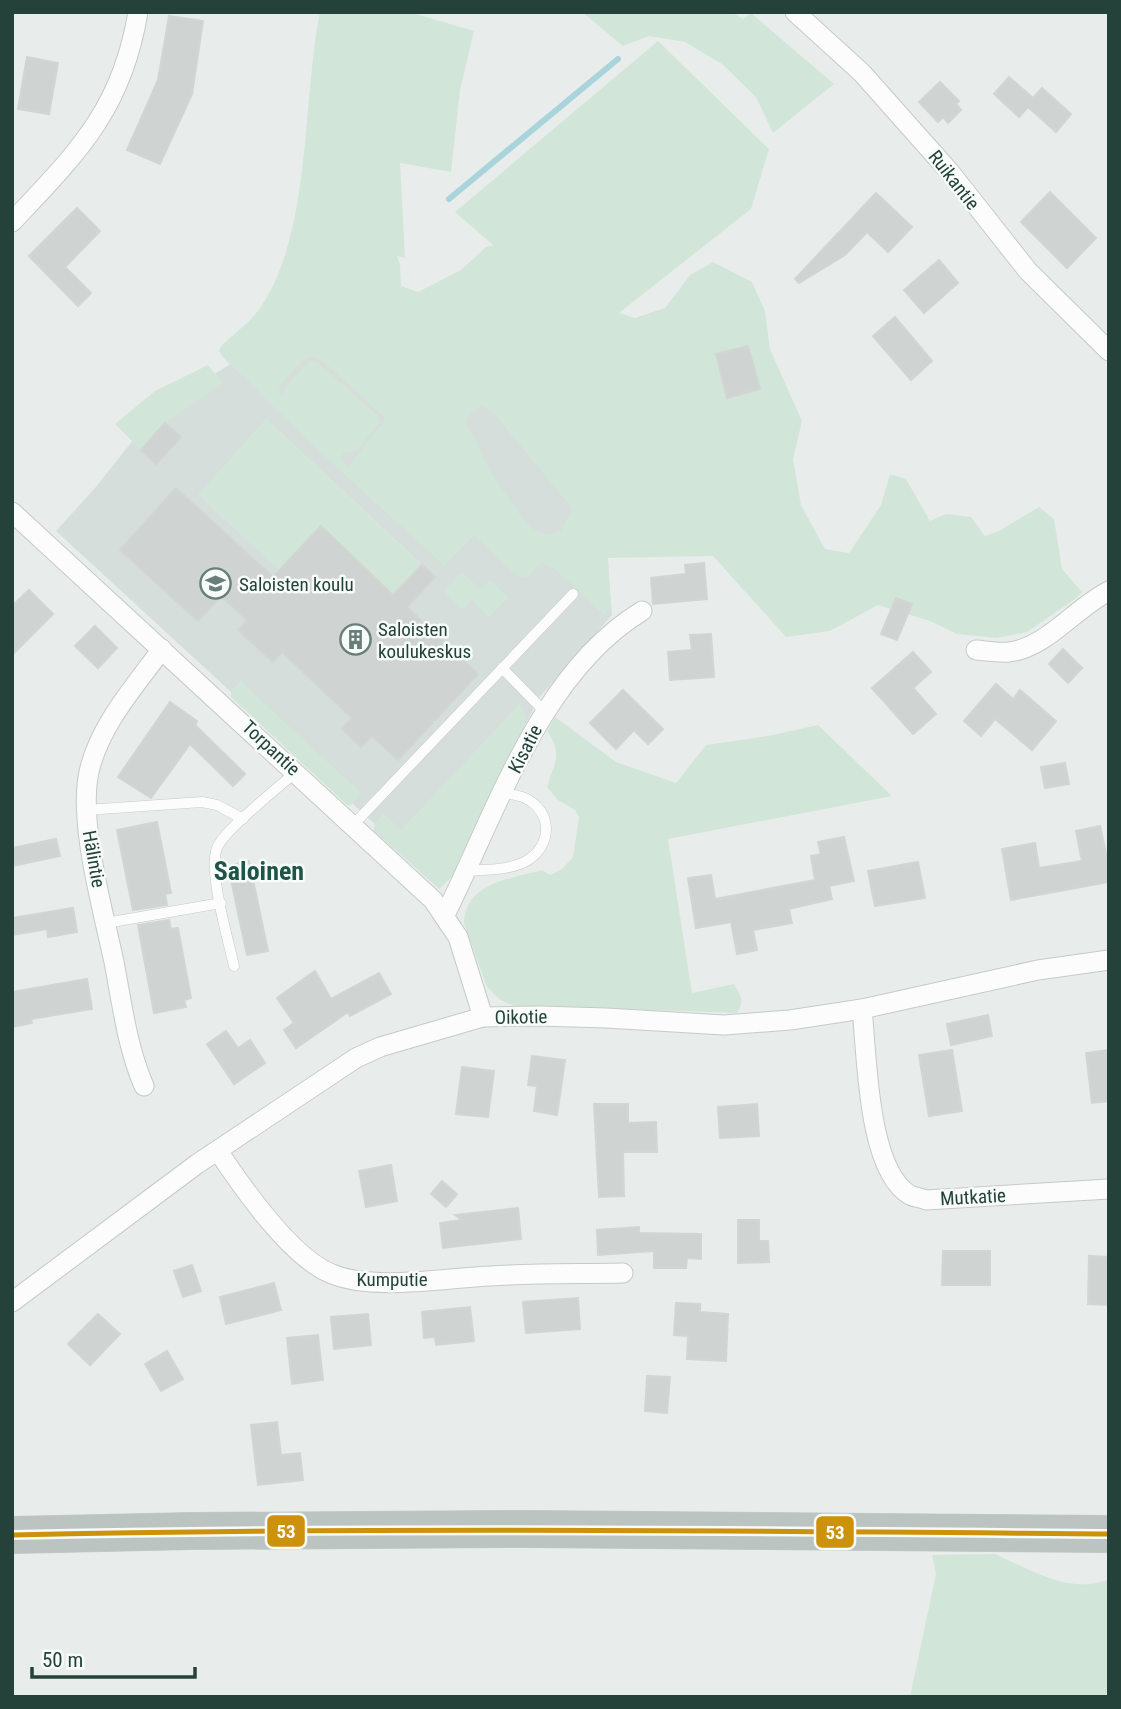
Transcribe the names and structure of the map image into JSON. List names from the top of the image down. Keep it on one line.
{"streets":{"street":["Ruikantie","Torpantie","Kisatie","Hälintie","Oikotie","Mutkatie","Kumputie"]},"crossings":[["Torpantie","Kisatie"],["Torpantie","Hälintie"],["Torpantie","Oikotie"],["Oikotie","Mutkatie"],["Oikotie","Kumputie"]],"districts":["Saloinen"],"places":{"school or university":["Saloisten koulu"],"building":["Saloisten koulukeskus"]},"lines":["transit line 53"],"scale_bar":"50 m"}
